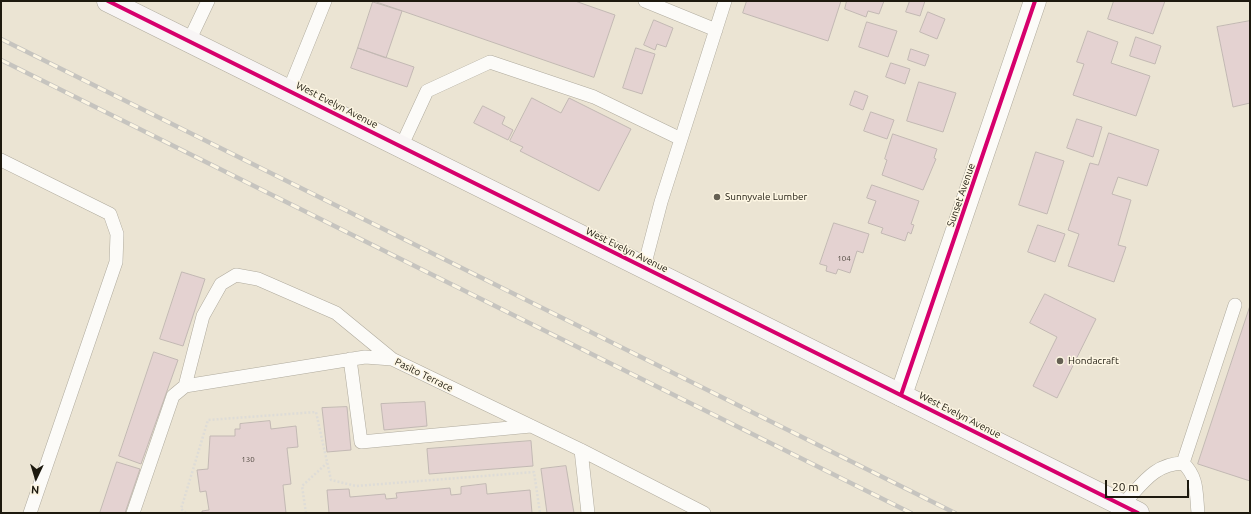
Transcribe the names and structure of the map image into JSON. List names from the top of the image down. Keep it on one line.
{"streets":{"main road":["West Evelyn Avenue"],"street":["Sunset Avenue"],"lane":["Pasito Terrace"]},"crossings":[["West Evelyn Avenue","Sunset Avenue"]],"places":["Sunnyvale Lumber","Hondacraft"],"house_numbers":["104","130"],"scale_bar":"20 m","north":"bottom"}
